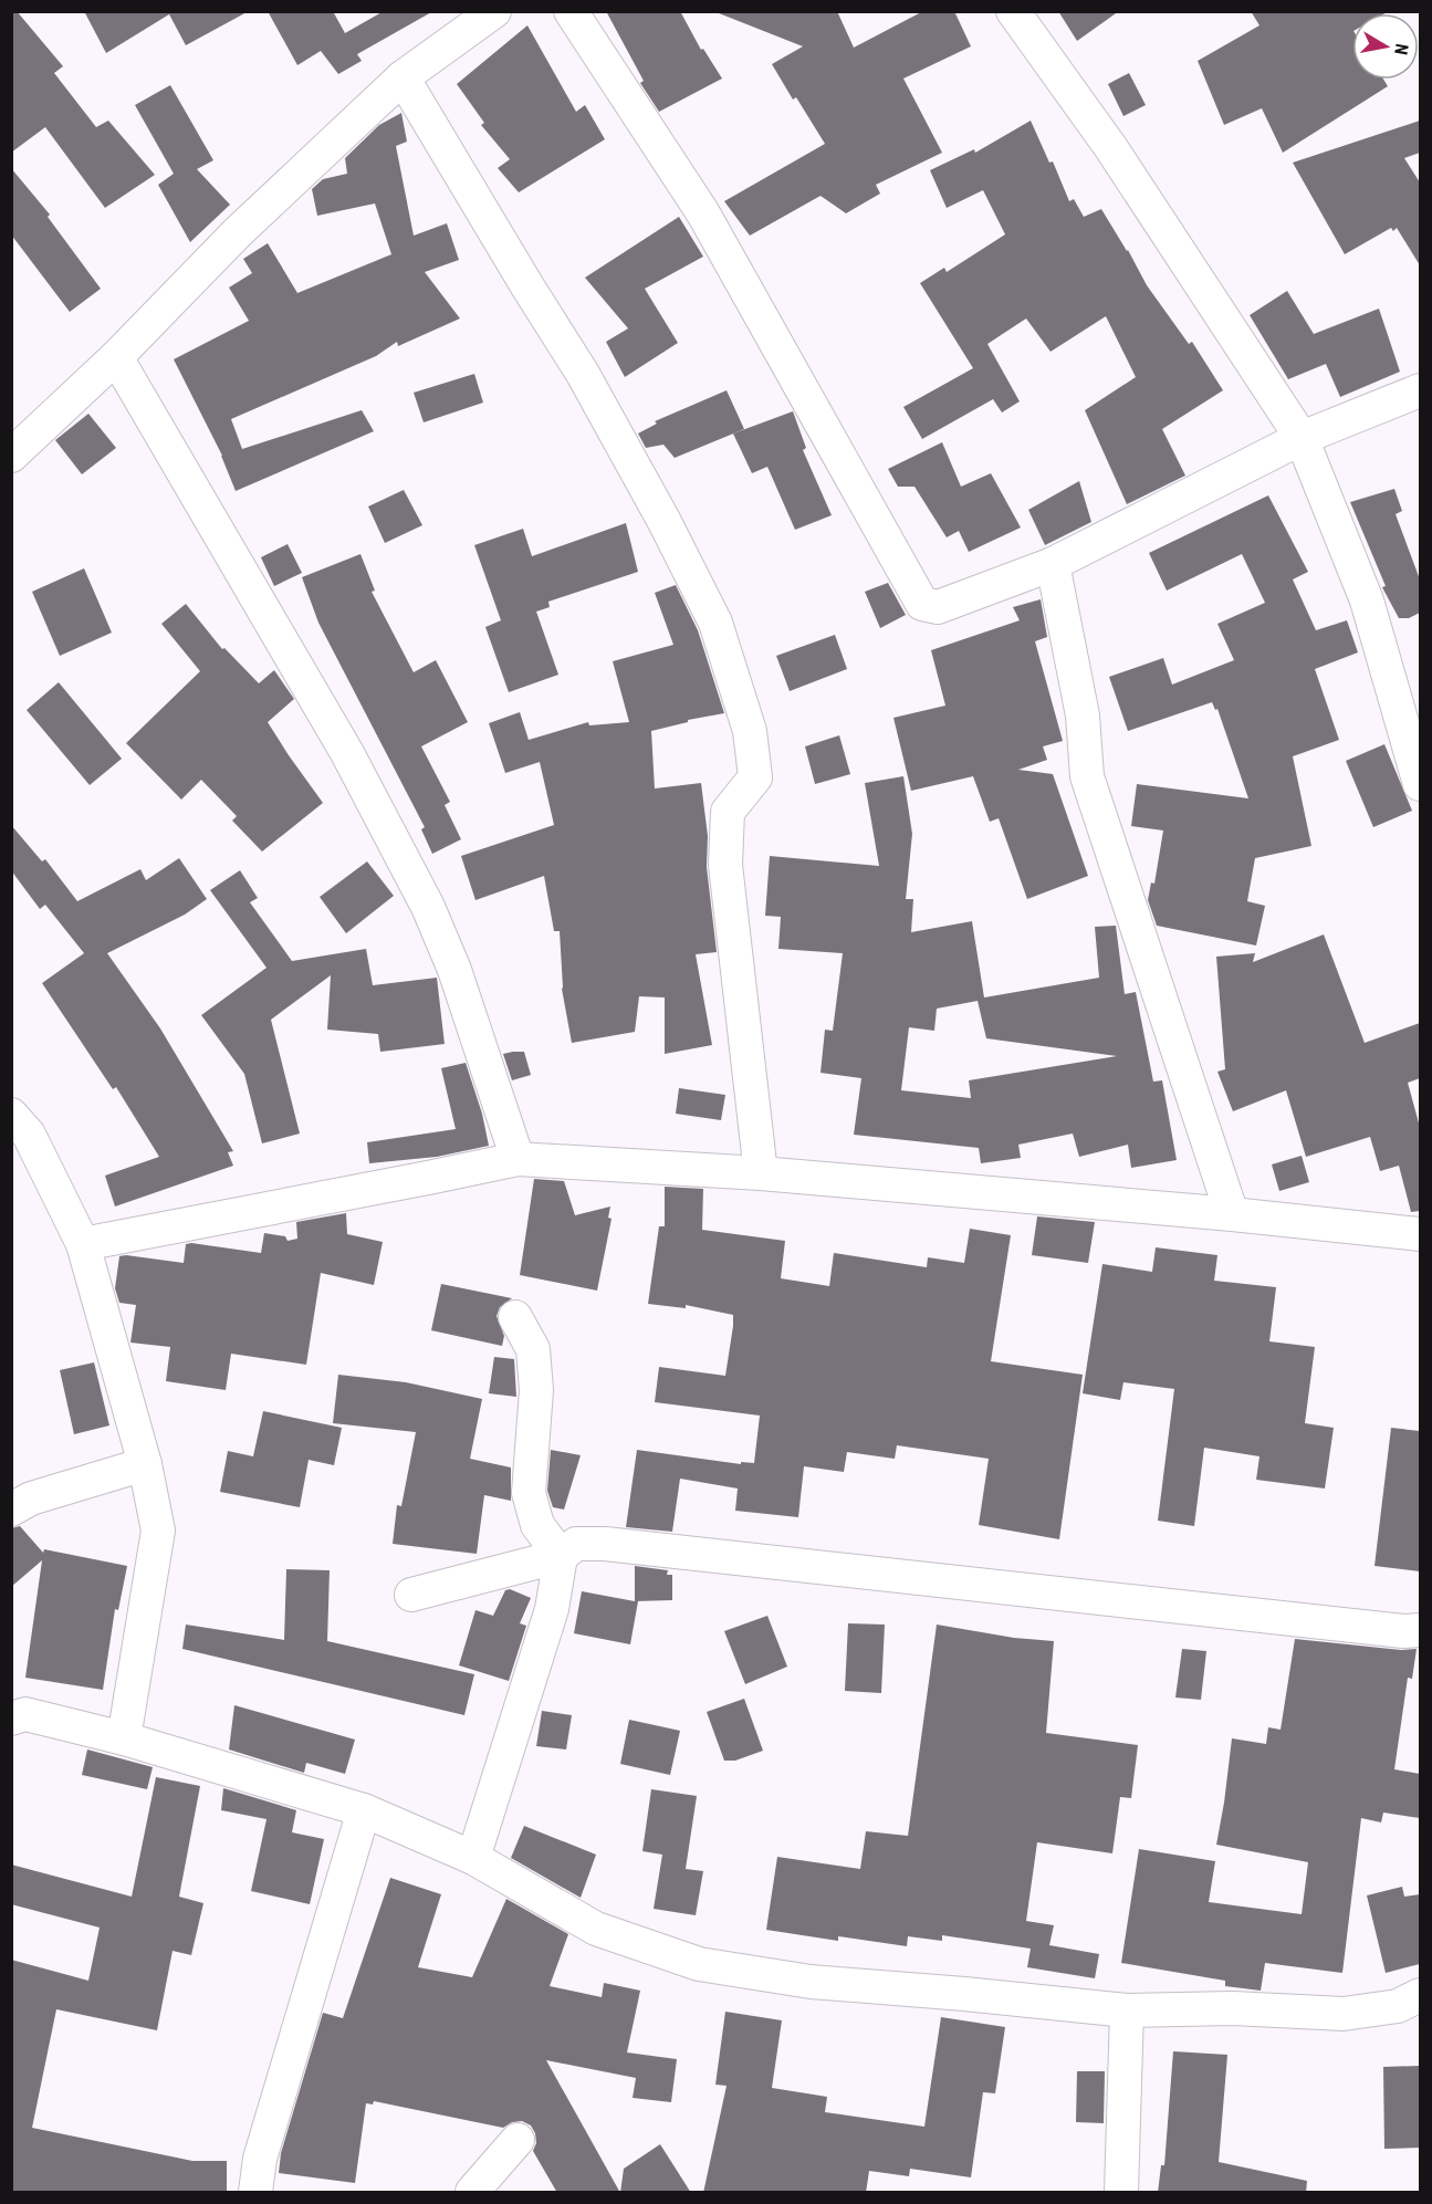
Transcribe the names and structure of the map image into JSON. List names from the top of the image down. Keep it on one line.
{"north":"right"}
